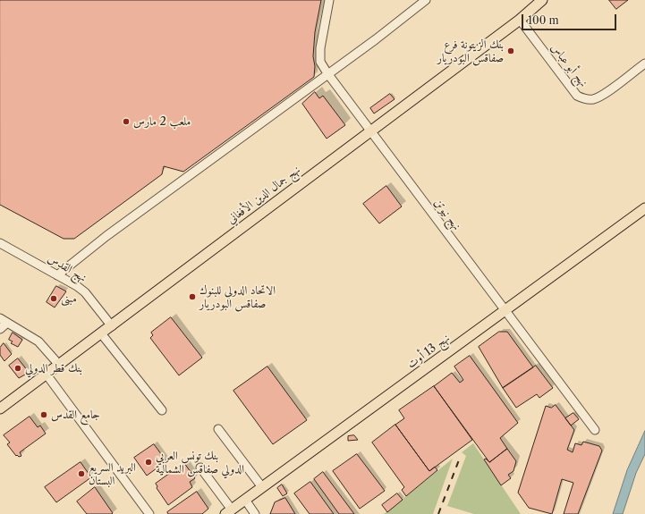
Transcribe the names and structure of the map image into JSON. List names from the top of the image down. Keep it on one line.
{"streets":{"main road":["نهج جمال الدين الأفغاني","نهج 13 أوت"],"street":["نهج أبو عباس","نهج نيوتن","نهج القدس"]},"crossings":[["نهج أبو عباس","نهج جمال الدين الأفغاني"],["نهج جمال الدين الأفغاني","نهج نيوتن"],["نهج جمال الدين الأفغاني","نهج القدس"],["نهج نيوتن","نهج 13 أوت"]],"places":["بنك الزيتونة فرع صفاقس البودريار","ملعب 2 مارس","الاتحاد الدولي للبنوك صفاقس البودريار","مبنى","بنك قطر الدولي","جامع القدس","بنك تونس العربي الدولي صفاقس الشمالية","البريد السريع البستان"],"scale_bar":"100 m"}
